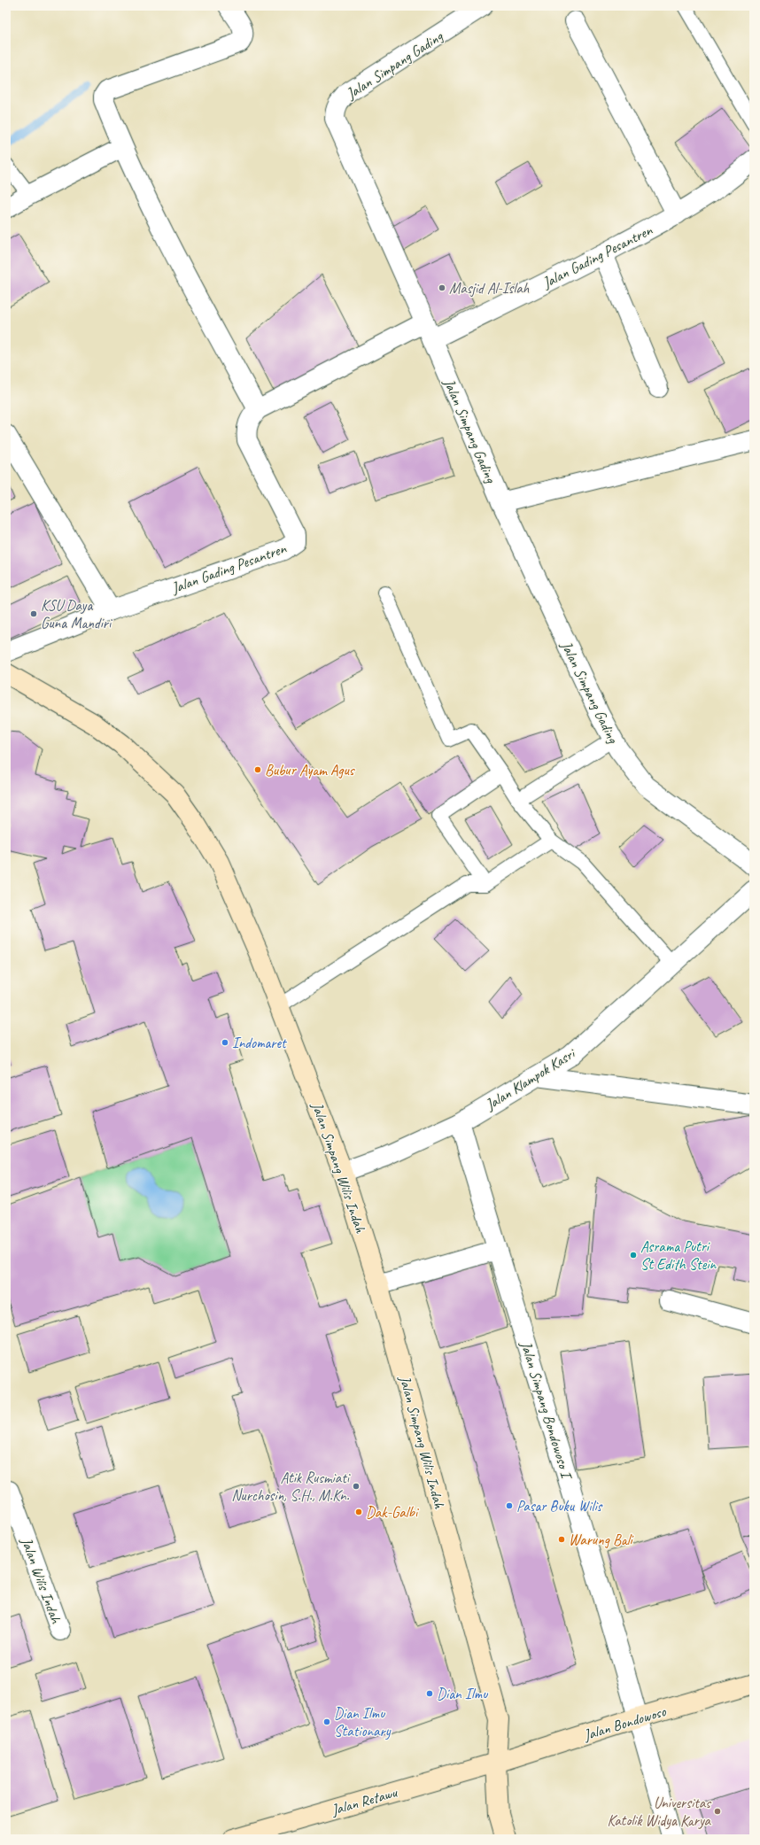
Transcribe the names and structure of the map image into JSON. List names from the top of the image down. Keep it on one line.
{"streets":{"main road":["Jalan Simpang Wilis Indah","Jalan Bondowoso","Jalan Retawu"],"street":["Jalan Simpang Gading","Jalan Gading Pesantren","Jalan Klampok Kasri","Jalan Simpang Bondowoso I","Jalan Wilis Indah"]},"crossings":[["Jalan Simpang Gading","Jalan Gading Pesantren"],["Jalan Klampok Kasri","Jalan Simpang Wilis Indah"],["Jalan Klampok Kasri","Jalan Simpang Bondowoso I"],["Jalan Simpang Wilis Indah","Jalan Bondowoso"],["Jalan Simpang Wilis Indah","Jalan Retawu"],["Jalan Simpang Bondowoso I","Jalan Bondowoso"],["Jalan Bondowoso","Jalan Retawu"]],"places":["Masjid Al-Islah","KSU Daya Guna Mandiri","Bubur Ayam Agus","Indomaret","Asrama Putri St Edith Stein","Atik Rusmiati Nurchosin, S.H., M.Kn.","Pasar Buku Wilis","Dak-Galbi","Warung Bali","Dian Ilmu","Dian Ilmu Stationary","Universitas Katolik Widya Karya"]}
